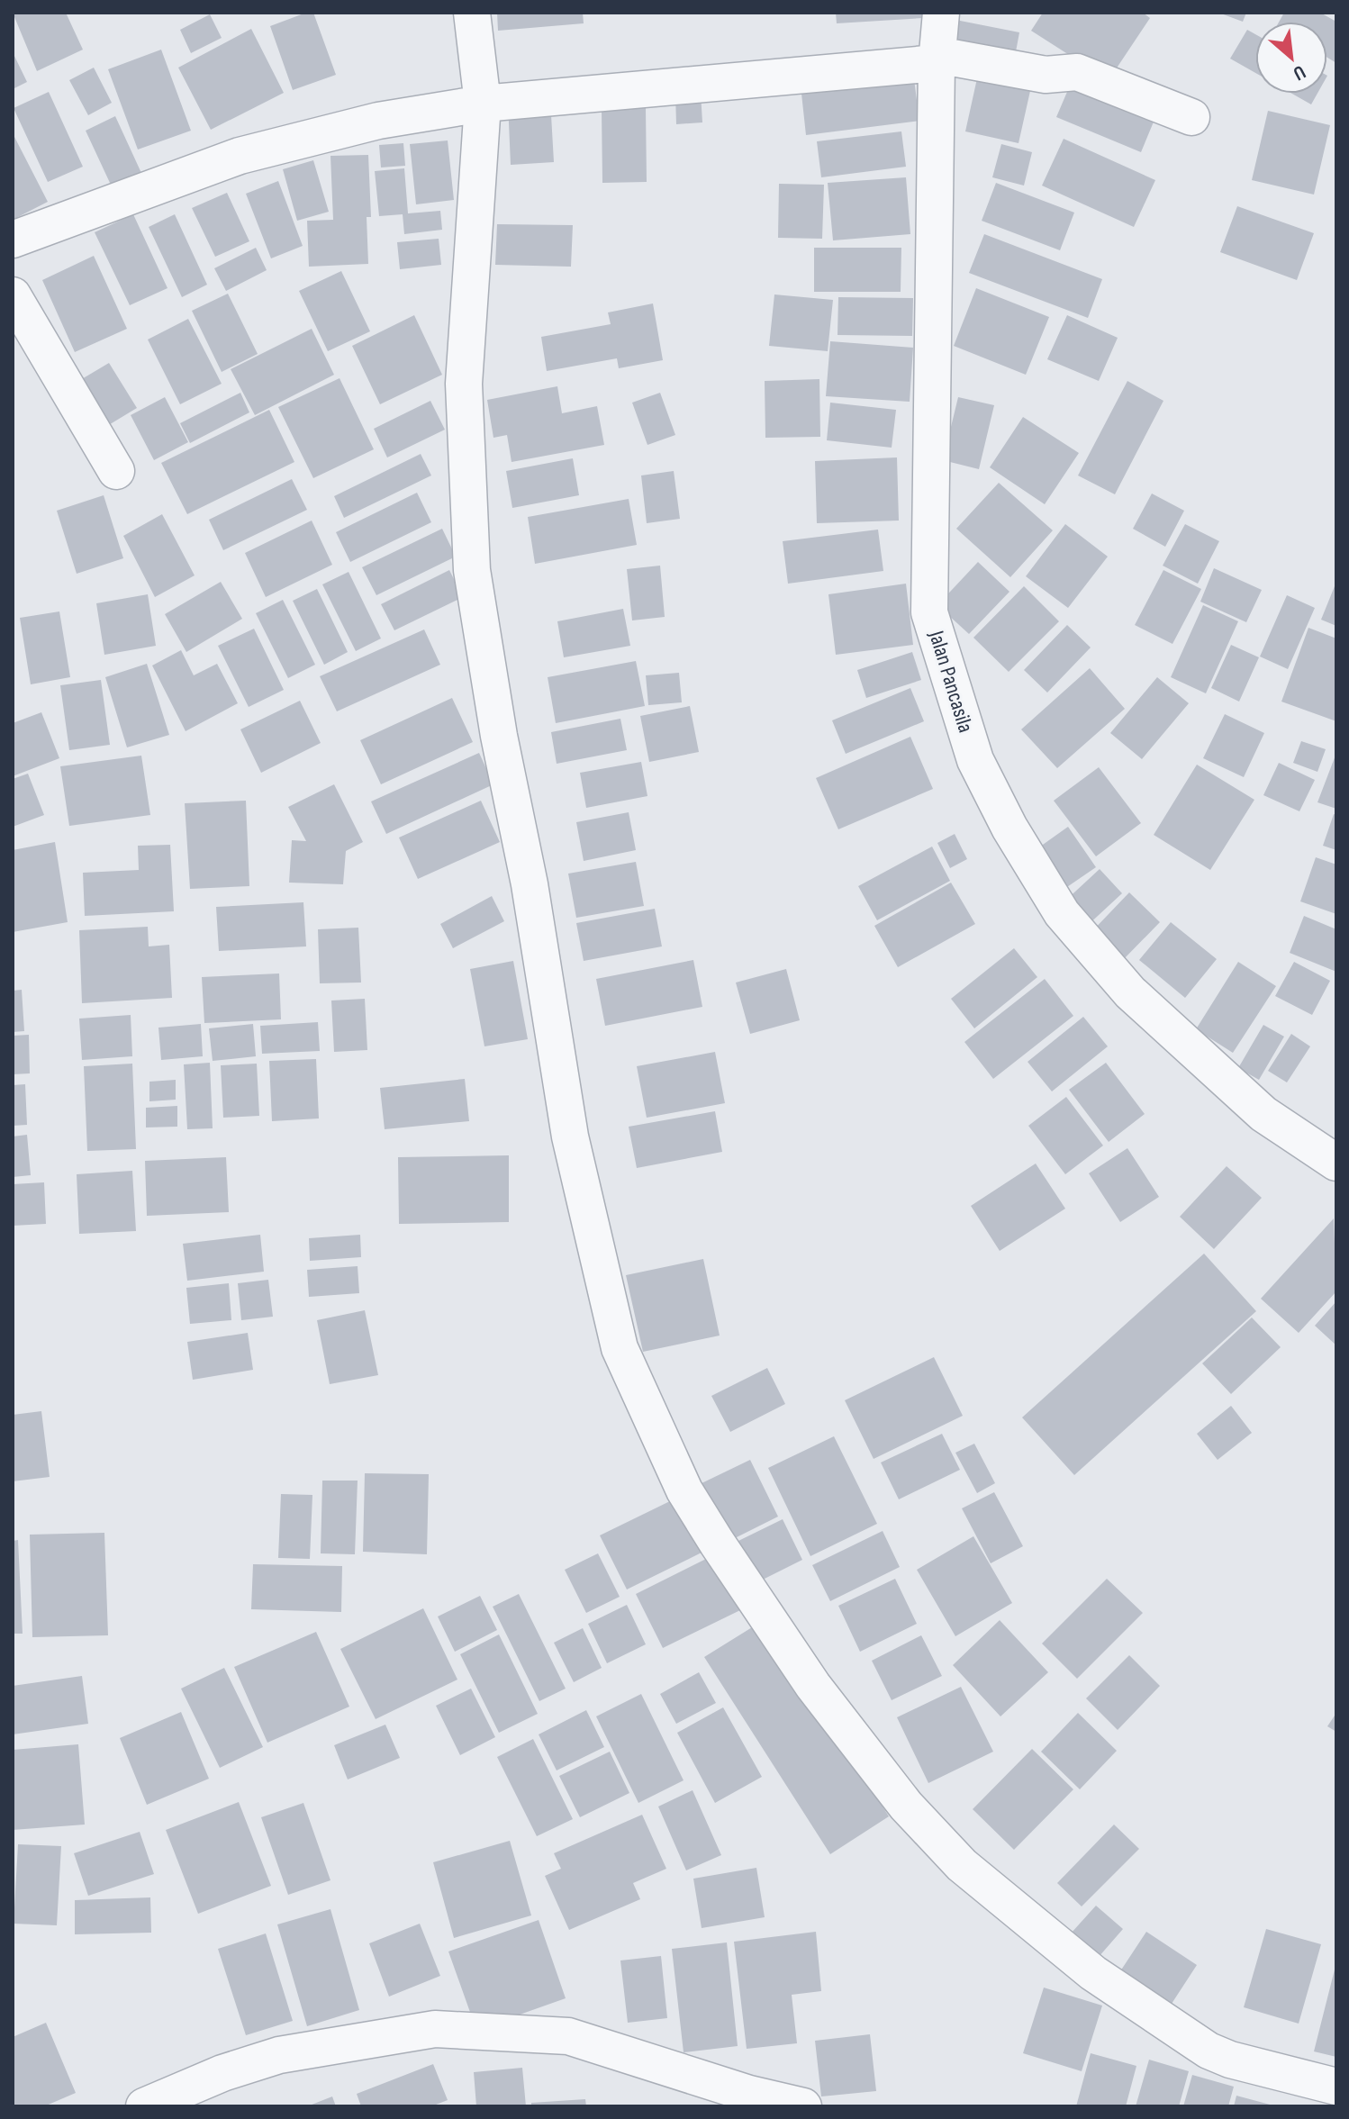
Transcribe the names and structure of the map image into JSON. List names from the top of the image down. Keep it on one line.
{"streets":{"street":["Jalan Pancasila"]},"north":"bottom right"}
